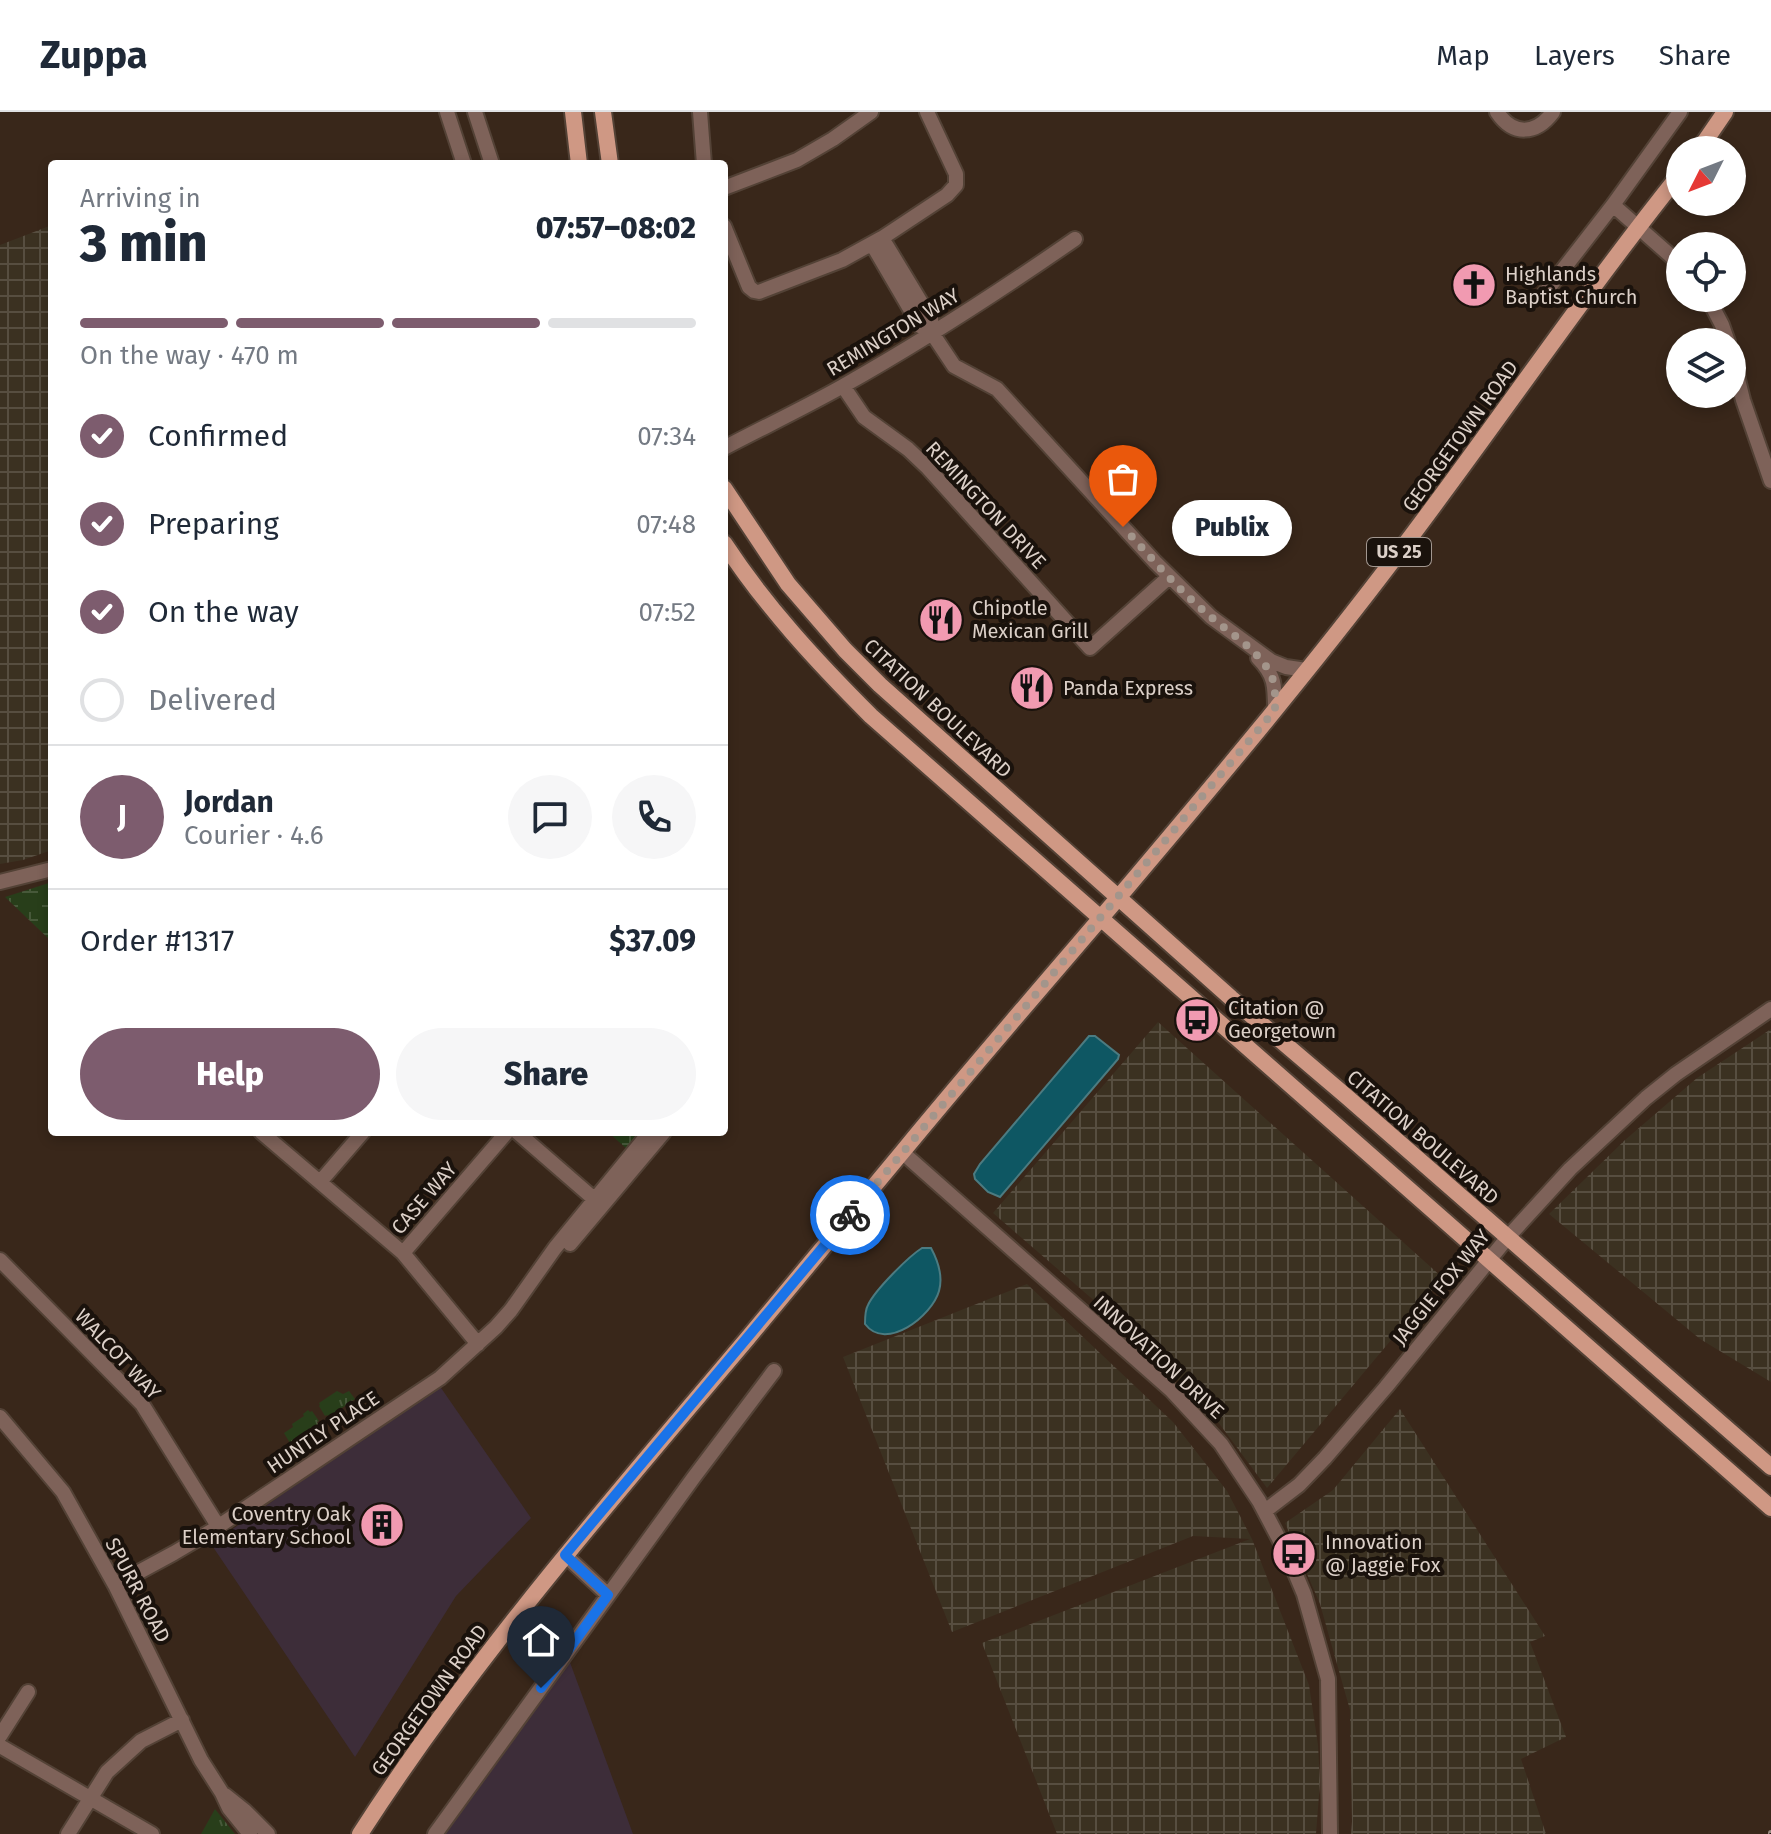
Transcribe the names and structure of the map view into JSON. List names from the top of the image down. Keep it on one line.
{"streets":{"main road":["GEORGETOWN ROAD","US 25","CITATION BOULEVARD"],"street":["REMINGTON WAY","REMINGTON DRIVE","CASE WAY","JAGGIE FOX WAY","WALCOT WAY","INNOVATION DRIVE","HUNTLY PLACE","SPURR ROAD"]},"crossings":[["REMINGTON WAY","REMINGTON DRIVE"],["GEORGETOWN ROAD","CITATION BOULEVARD"],["GEORGETOWN ROAD","INNOVATION DRIVE"],["CITATION BOULEVARD","JAGGIE FOX WAY"],["JAGGIE FOX WAY","INNOVATION DRIVE"],["WALCOT WAY","HUNTLY PLACE"],["HUNTLY PLACE","SPURR ROAD"]],"places":{"church":["Highlands Baptist Church"],"other":["Publix"],"restaurant":["Chipotle Mexican Grill","Panda Express"],"bus stop":["Citation @ Georgetown","Innovation @ Jaggie Fox"],"building":["Coventry Oak Elementary School"]},"north":"bottom left","page":{"header":"Zuppa","nav":["Map","Layers","Share"],"heading":["3 min","Arriving in","07:57–08:02"],"panel":["Jordan","Courier · 4.6","Order #1317","$37.09"],"bar":"On the way · 470 m","list":[["Confirmed","07:34"],["Preparing","07:48"],["On the way","07:52"],"Delivered"],"bubble":"Publix","round":"J","buttons":["Help","Share"]}}
